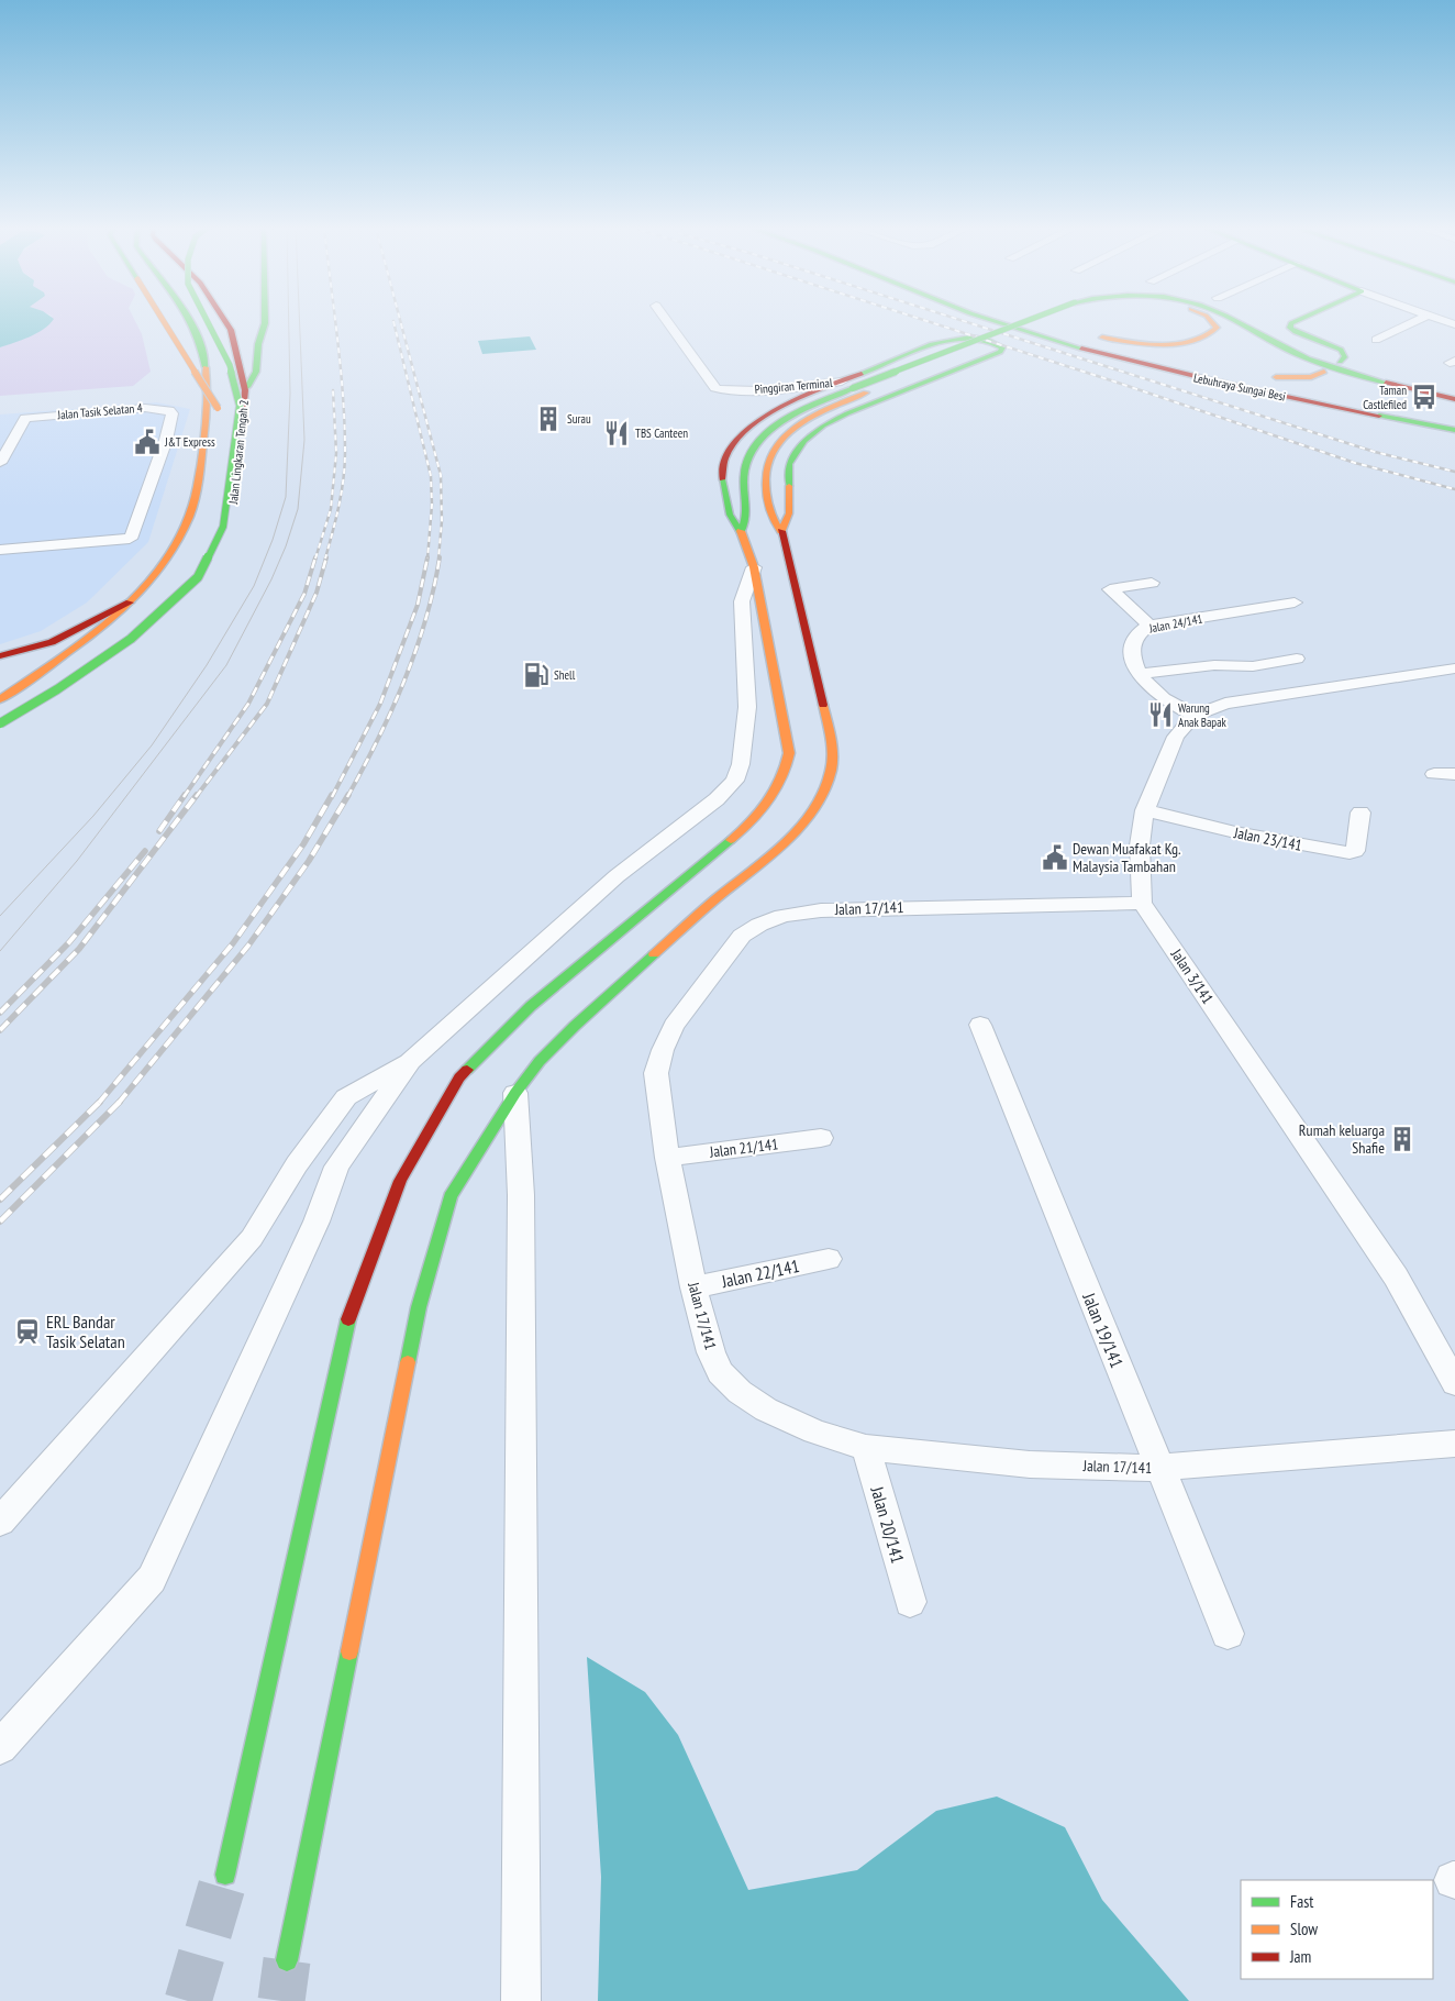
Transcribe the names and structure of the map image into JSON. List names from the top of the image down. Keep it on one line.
{"streets":{"main road":["Lebuhraya Sungai Besi","Jalan Lingkaran Tengah 2"],"street":["Pinggiran Terminal","Jalan Tasik Selatan 4","Jalan 24/141","Jalan 23/141","Jalan 17/141","Jalan 3/141","Jalan 21/141","Jalan 22/141","Jalan 19/141","Jalan 20/141"]},"crossings":[["Jalan 17/141","Jalan 3/141"],["Jalan 17/141","Jalan 21/141"],["Jalan 17/141","Jalan 22/141"],["Jalan 17/141","Jalan 19/141"],["Jalan 17/141","Jalan 20/141"]],"places":{"bus stop":["Taman Castlefiled"],"building":["Surau","Rumah keluarga Shafie"],"restaurant":["TBS Canteen","Warung Anak Bapak"],"public building":["J&T Express","Dewan Muafakat Kg. Malaysia Tambahan"],"fuel station":["Shell"],"station":["ERL Bandar Tasik Selatan"]},"legend":["Fast","Slow","Jam"]}
